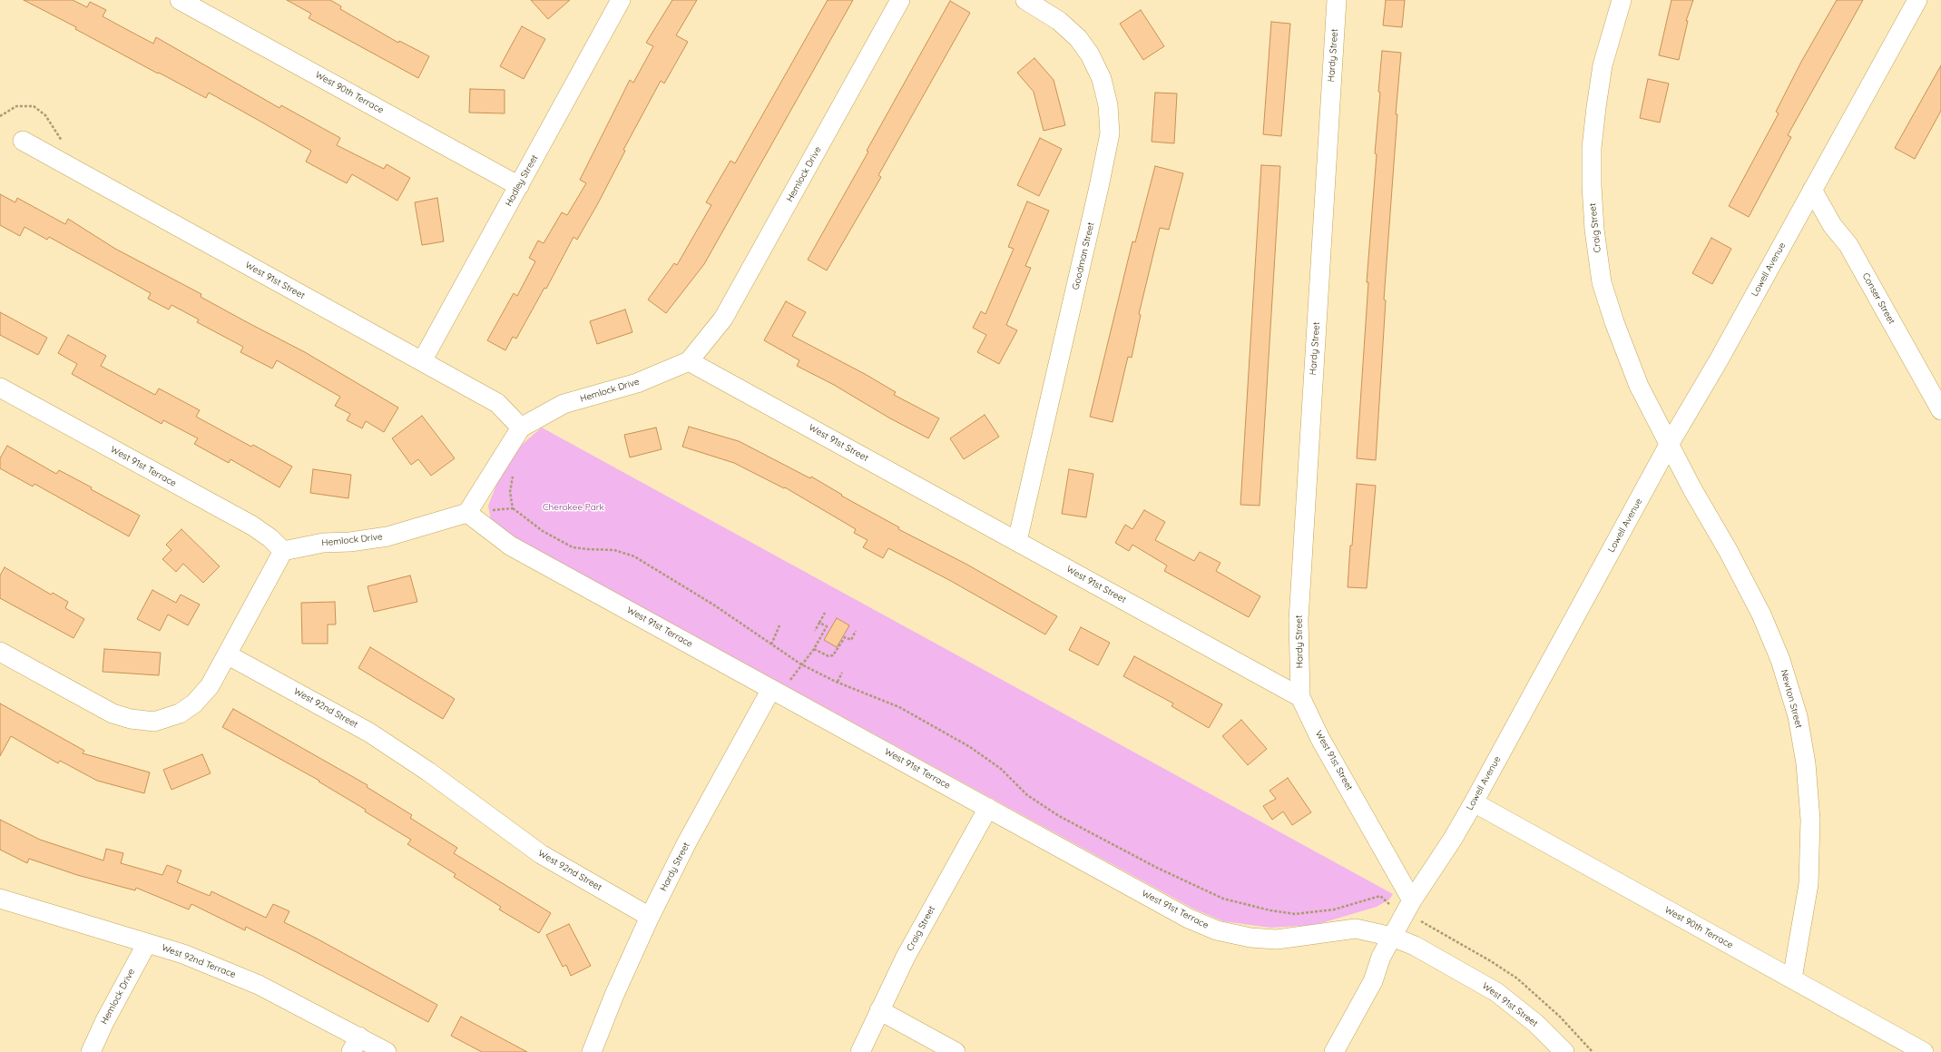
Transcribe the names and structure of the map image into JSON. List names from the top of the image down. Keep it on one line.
{"streets":{"street":["Hardy Street","West 90th Terrace","Hemlock Drive","Hadley Street","Craig Street","Goodman Street","Lowell Avenue","West 91st Street","Conser Street","West 91st Terrace","Newton Street","West 92nd Street","West 92nd Terrace"]},"crossings":[["Hardy Street","West 91st Street"],["Hardy Street","West 91st Terrace"],["Hardy Street","West 92nd Street"],["West 90th Terrace","Hadley Street"],["West 90th Terrace","Lowell Avenue"],["West 90th Terrace","Newton Street"],["Hemlock Drive","West 91st Street"],["Hemlock Drive","West 91st Terrace"],["Hemlock Drive","West 92nd Terrace"],["Hadley Street","West 91st Street"],["Craig Street","Lowell Avenue"],["Craig Street","West 91st Terrace"],["Craig Street","Newton Street"],["Goodman Street","West 91st Street"],["Lowell Avenue","West 91st Street"],["Lowell Avenue","Conser Street"],["Lowell Avenue","West 91st Terrace"],["Lowell Avenue","Newton Street"],["West 91st Street","West 91st Terrace"]],"parks":["Cherokee Park"]}
